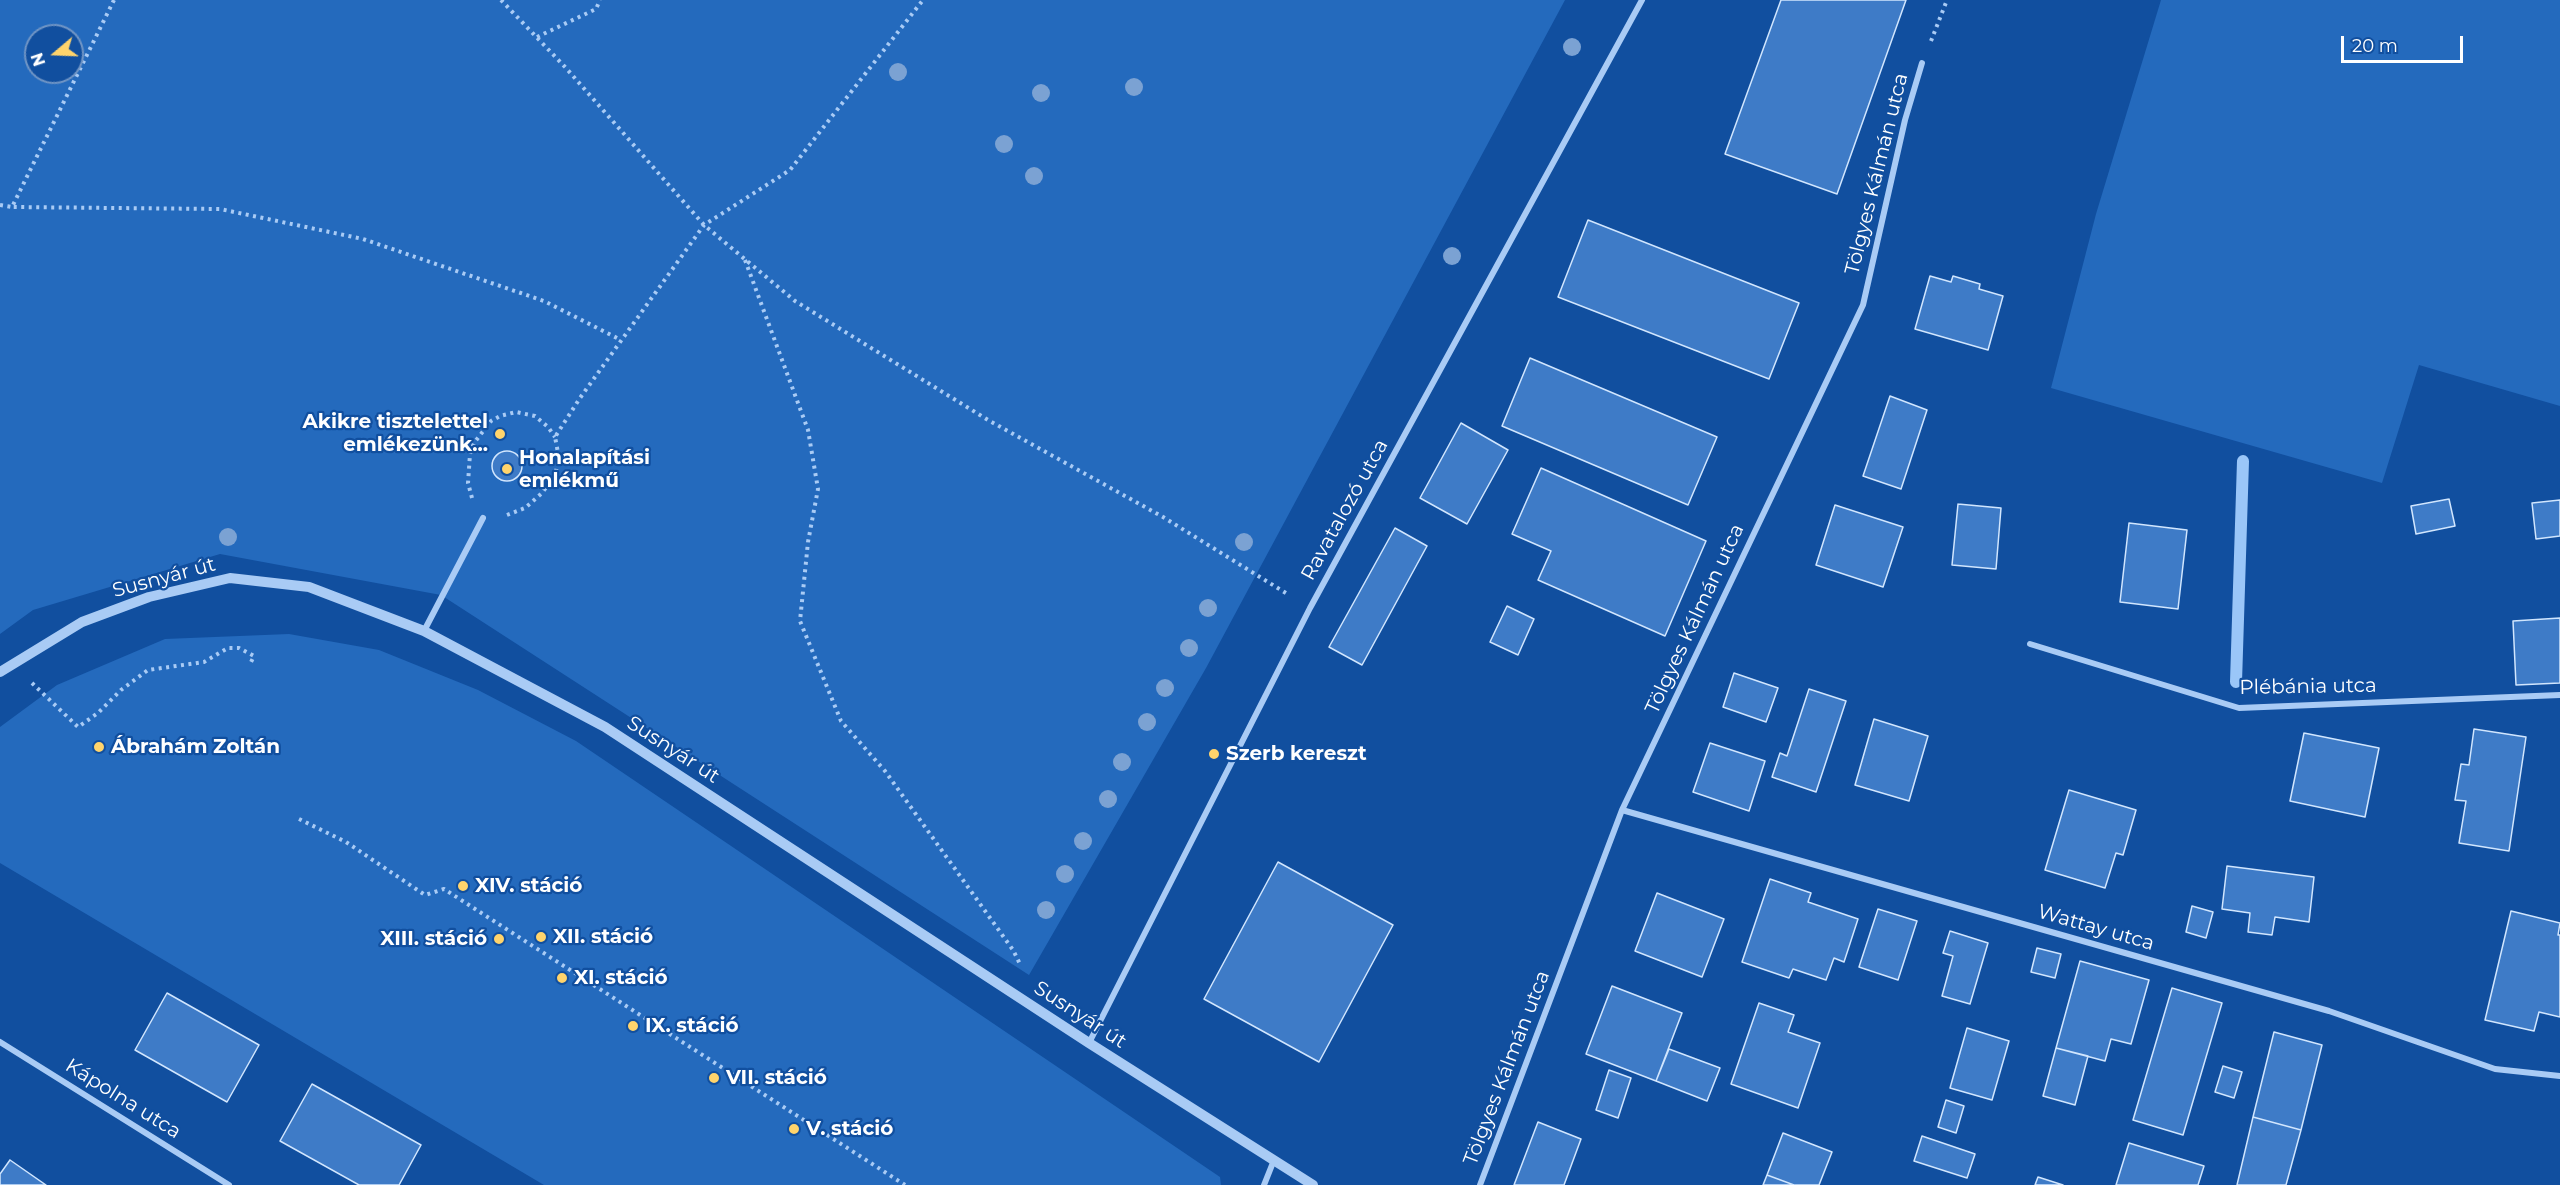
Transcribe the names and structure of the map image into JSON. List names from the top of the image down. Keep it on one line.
{"streets":{"street":["Tölgyes Kálmán utca","Ravatalozó utca","Susnyár út","Plébánia utca","Wattay utca","Kápolna utca"]},"crossings":[["Tölgyes Kálmán utca","Wattay utca"],["Ravatalozó utca","Susnyár út"]],"places":["Akikre tisztelettel emlékezünk...","Honalapítási emlékmű","Ábrahám Zoltán","Szerb kereszt","XIV. stáció","XII. stáció","XIII. stáció","XI. stáció","IX. stáció","VII. stáció","V. stáció"],"scale_bar":"20 m","north":"left"}
